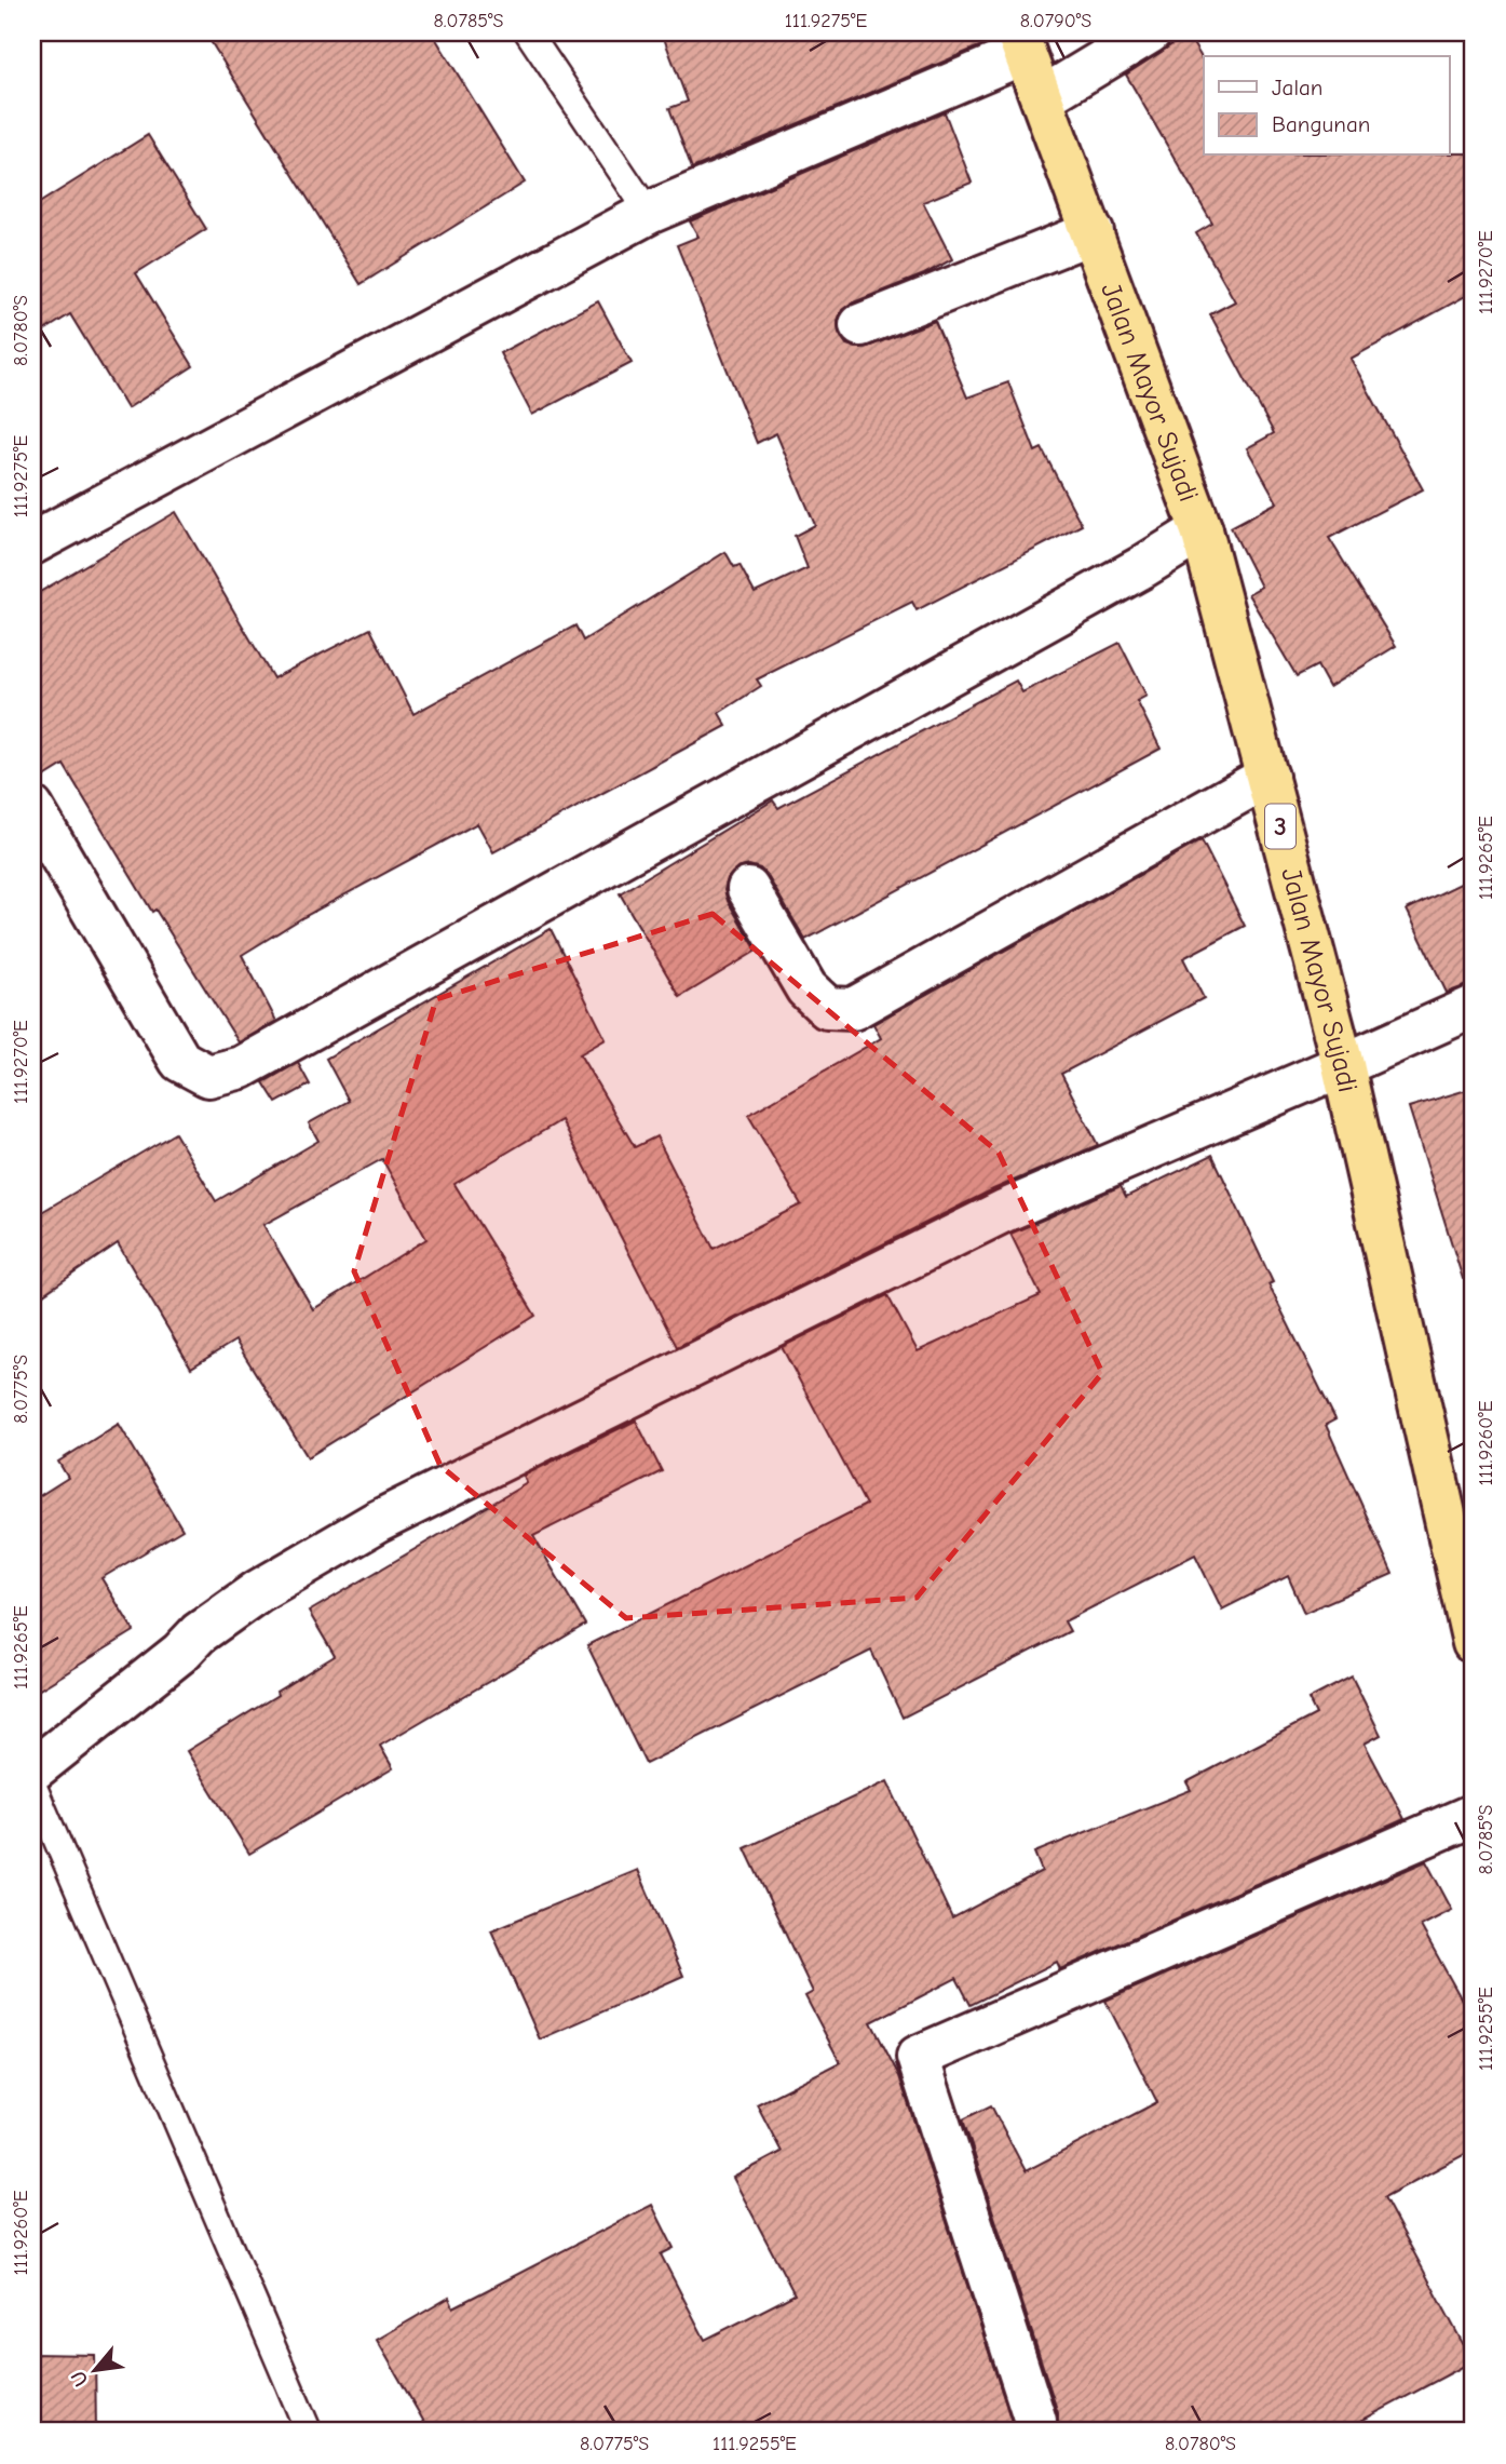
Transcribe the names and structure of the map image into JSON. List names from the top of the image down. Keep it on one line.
{"streets":{"highway":["Jalan Mayor Sujadi","3"]},"legend":["Jalan","Bangunan"],"north":"bottom left","coordinates":["8.0785°S","111.9275°E","8.0790°S","111.9270°E","8.0780°S","111.9265°E","8.0775°S","111.9260°E","111.9255°E"]}
